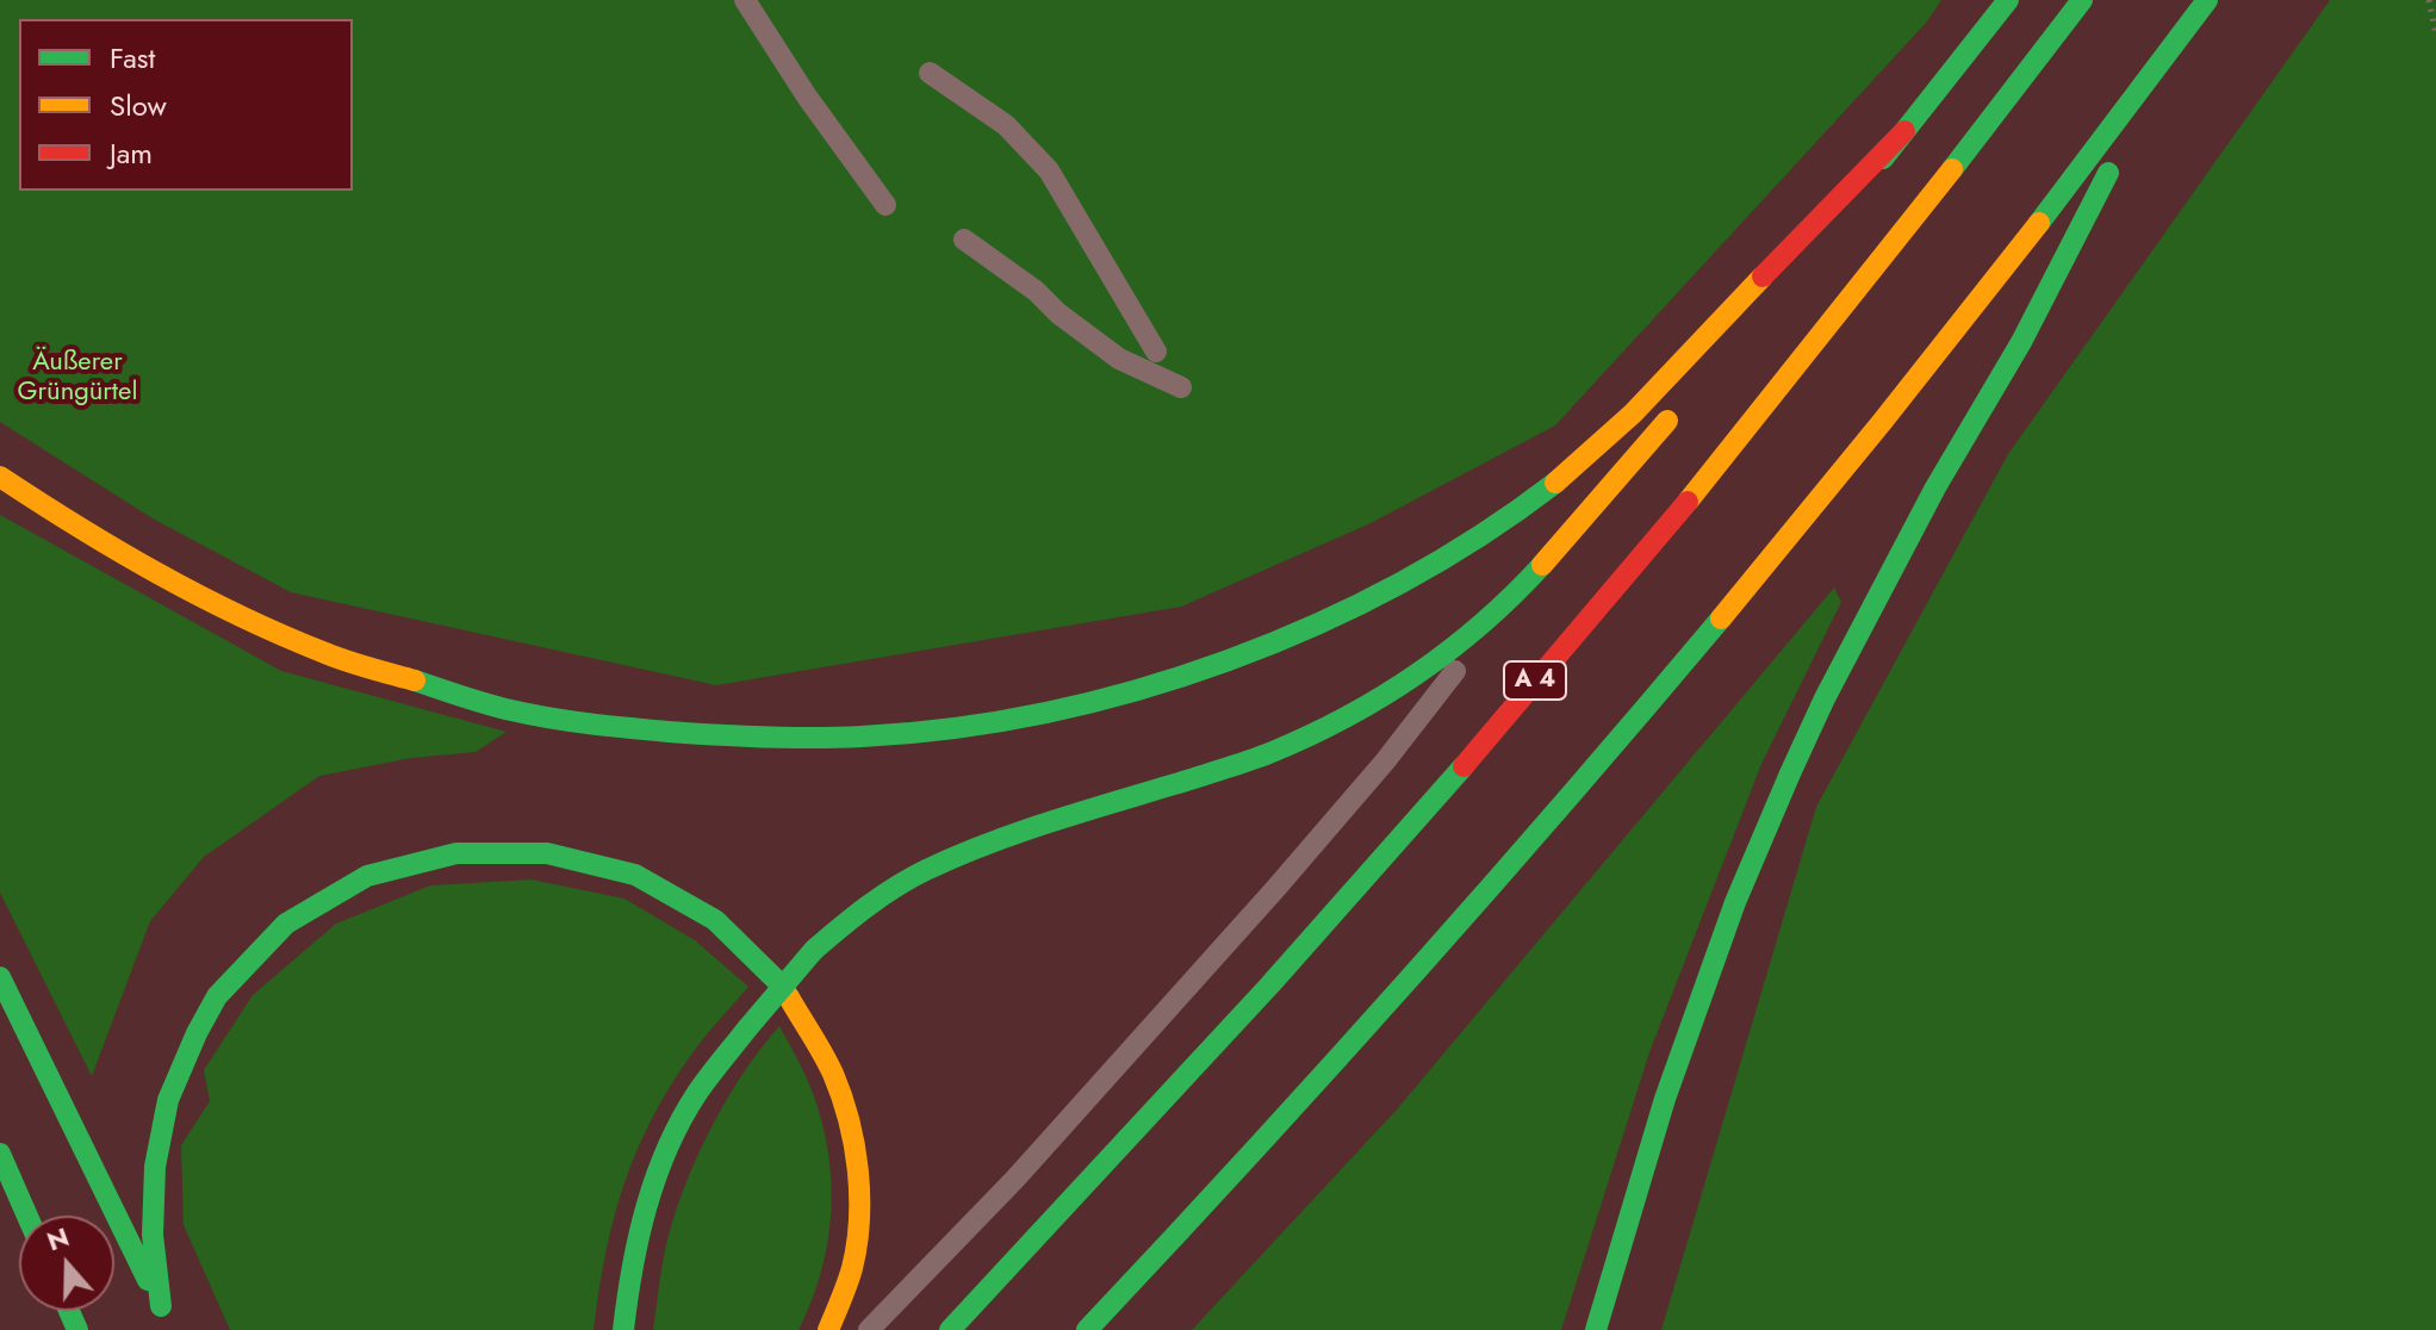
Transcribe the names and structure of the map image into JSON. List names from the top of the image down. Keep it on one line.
{"streets":{"highway":["A 4"]},"parks":["Äußerer Grüngürtel"],"legend":["Fast","Slow","Jam"],"north":"top"}
